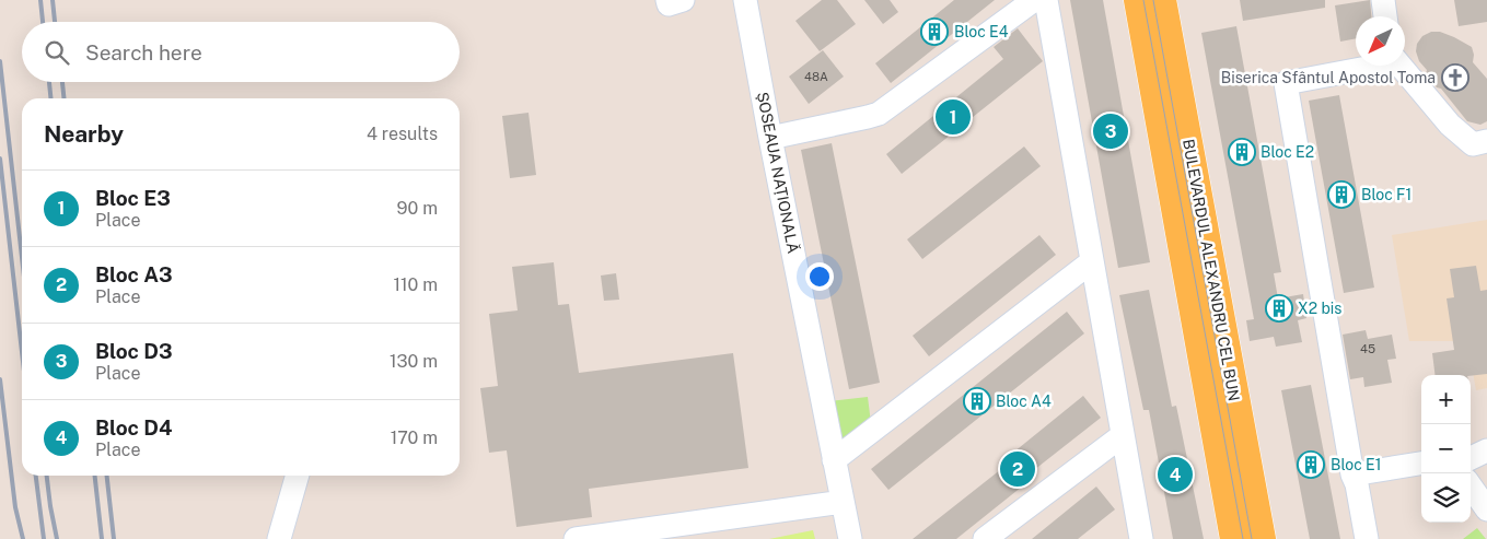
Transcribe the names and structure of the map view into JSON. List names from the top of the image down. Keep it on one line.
{"streets":{"main road":["BULEVARDUL ALEXANDRU CEL BUN"],"street":["ȘOSEAUA NAȚIONALĂ"]},"places":{"building":["Bloc E4","Bloc E2","Bloc F1","X2 bis","Bloc A4","Bloc E1"],"church":["Biserica Sfântul Apostol Toma"]},"house_numbers":["48A","45"],"north":"bottom left","page":{"search":"Search here","pins":["1","3","2","4"],"heading":["Nearby","4 results"],"list":[{"mark":"1","name":"Bloc E3","note":"Place","value":"90 m"},{"mark":"2","name":"Bloc A3","note":"Place","value":"110 m"},{"mark":"3","name":"Bloc D3","note":"Place","value":"130 m"},{"mark":"4","name":"Bloc D4","note":"Place","value":"170 m"}],"map_buttons":["+","−"]}}
